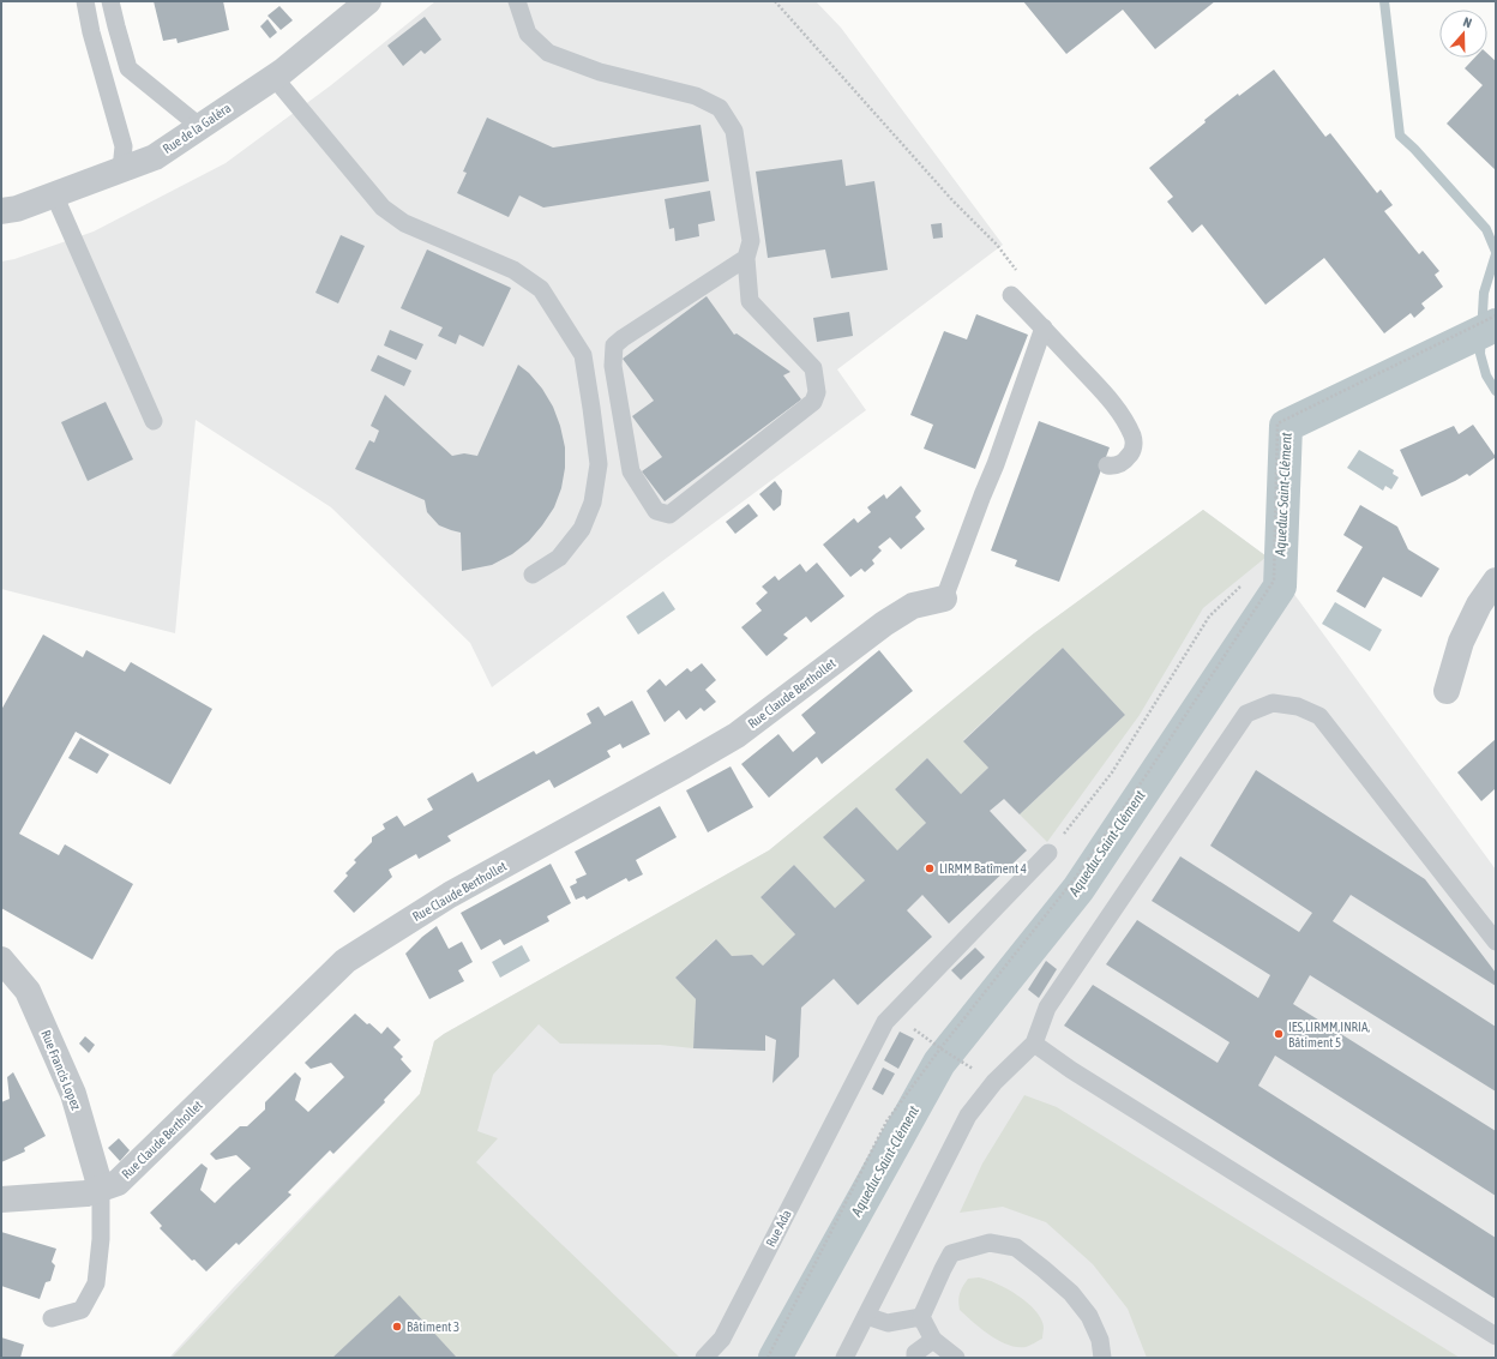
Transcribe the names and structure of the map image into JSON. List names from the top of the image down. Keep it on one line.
{"streets":{"street":["Rue de la Galéra","Rue Claude Berthollet","Rue Francis Lopez"],"lane":["Rue Ada"]},"crossings":[["Rue Claude Berthollet","Rue Francis Lopez"]],"water":["Aqueduc Saint-Clément"],"places":["LIRMM Batîment 4","IES,LIRMM,INRIA, Bâtiment 5","Bâtiment 3"],"north":"top"}
